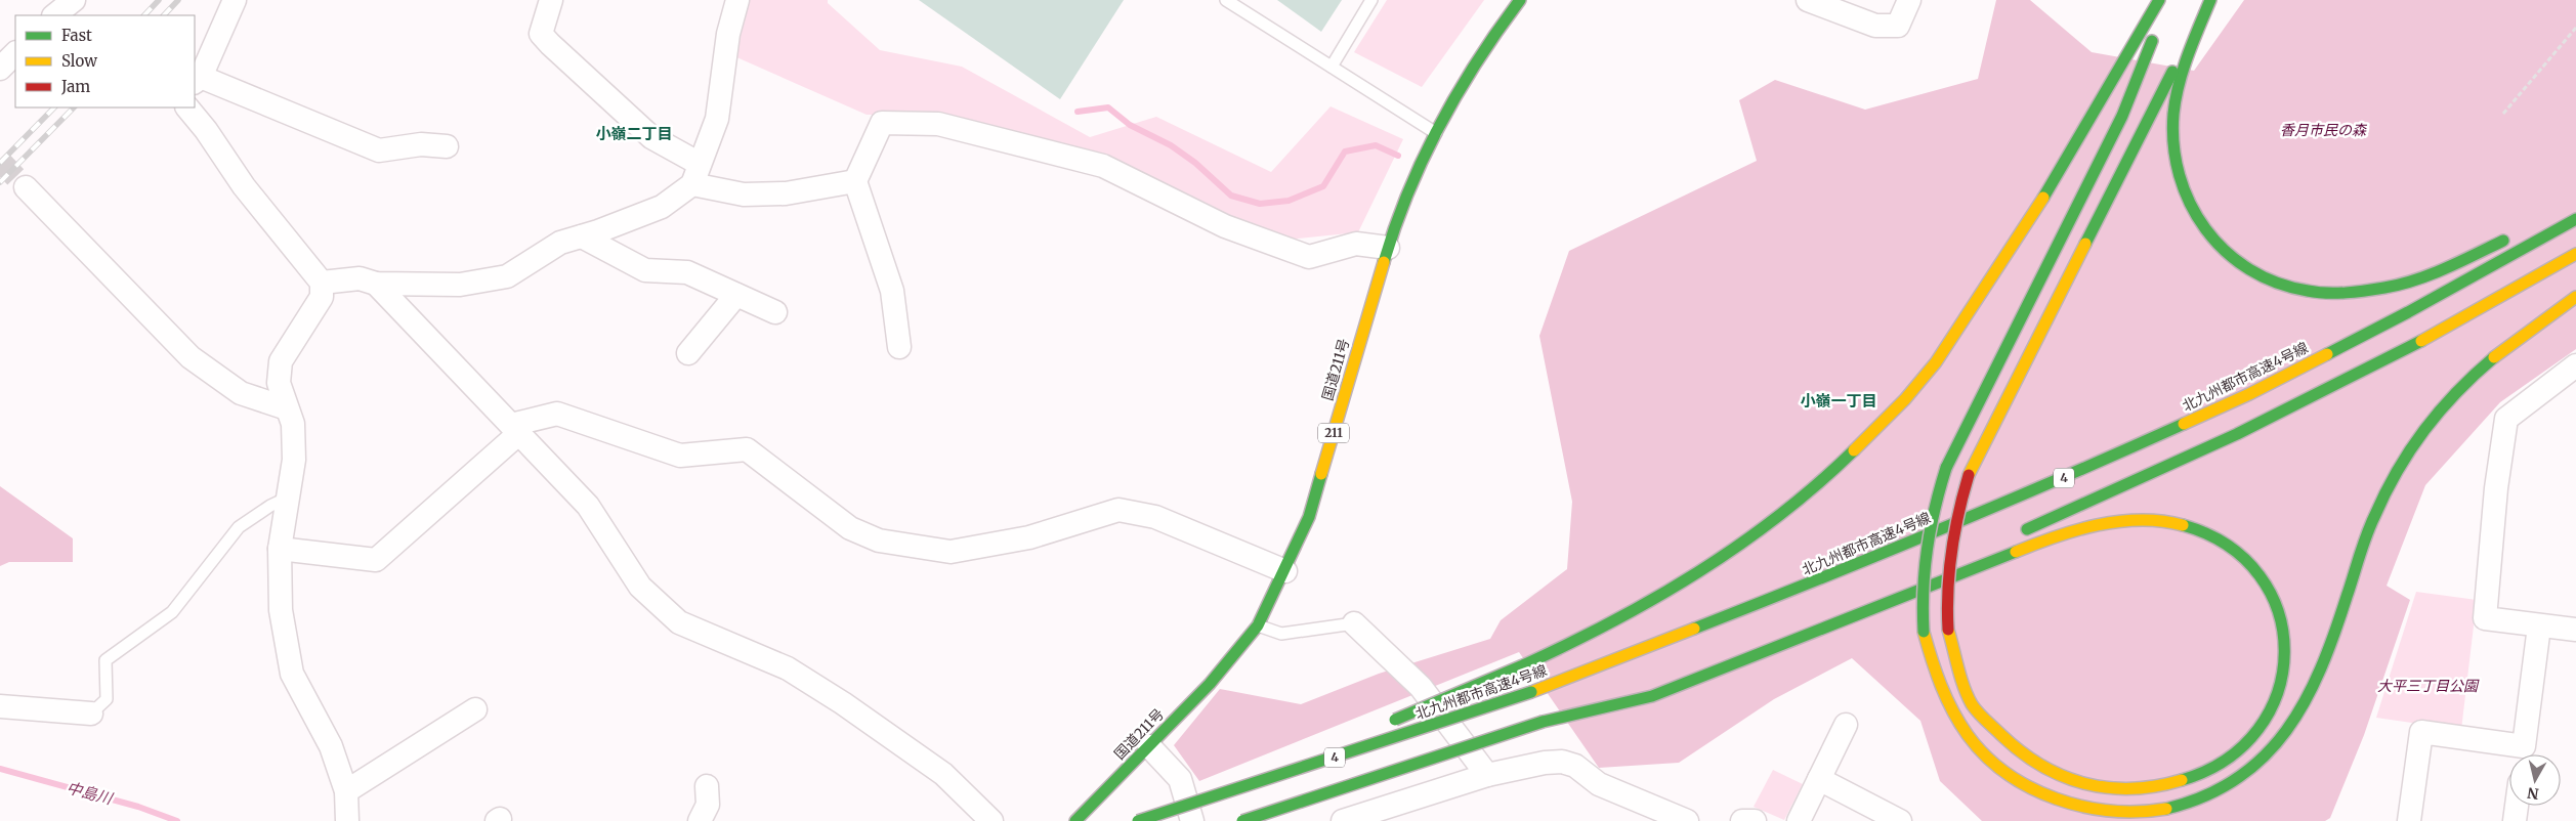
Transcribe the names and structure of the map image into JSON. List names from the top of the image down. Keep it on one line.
{"streets":{"highway":["国道211号","北九州都市高速4号線","211","4"]},"districts":["小嶺二丁目","小嶺一丁目"],"water":["中島川"],"parks":["香月市民の森","大平三丁目公園"],"legend":["Fast","Slow","Jam"],"north":"bottom"}
